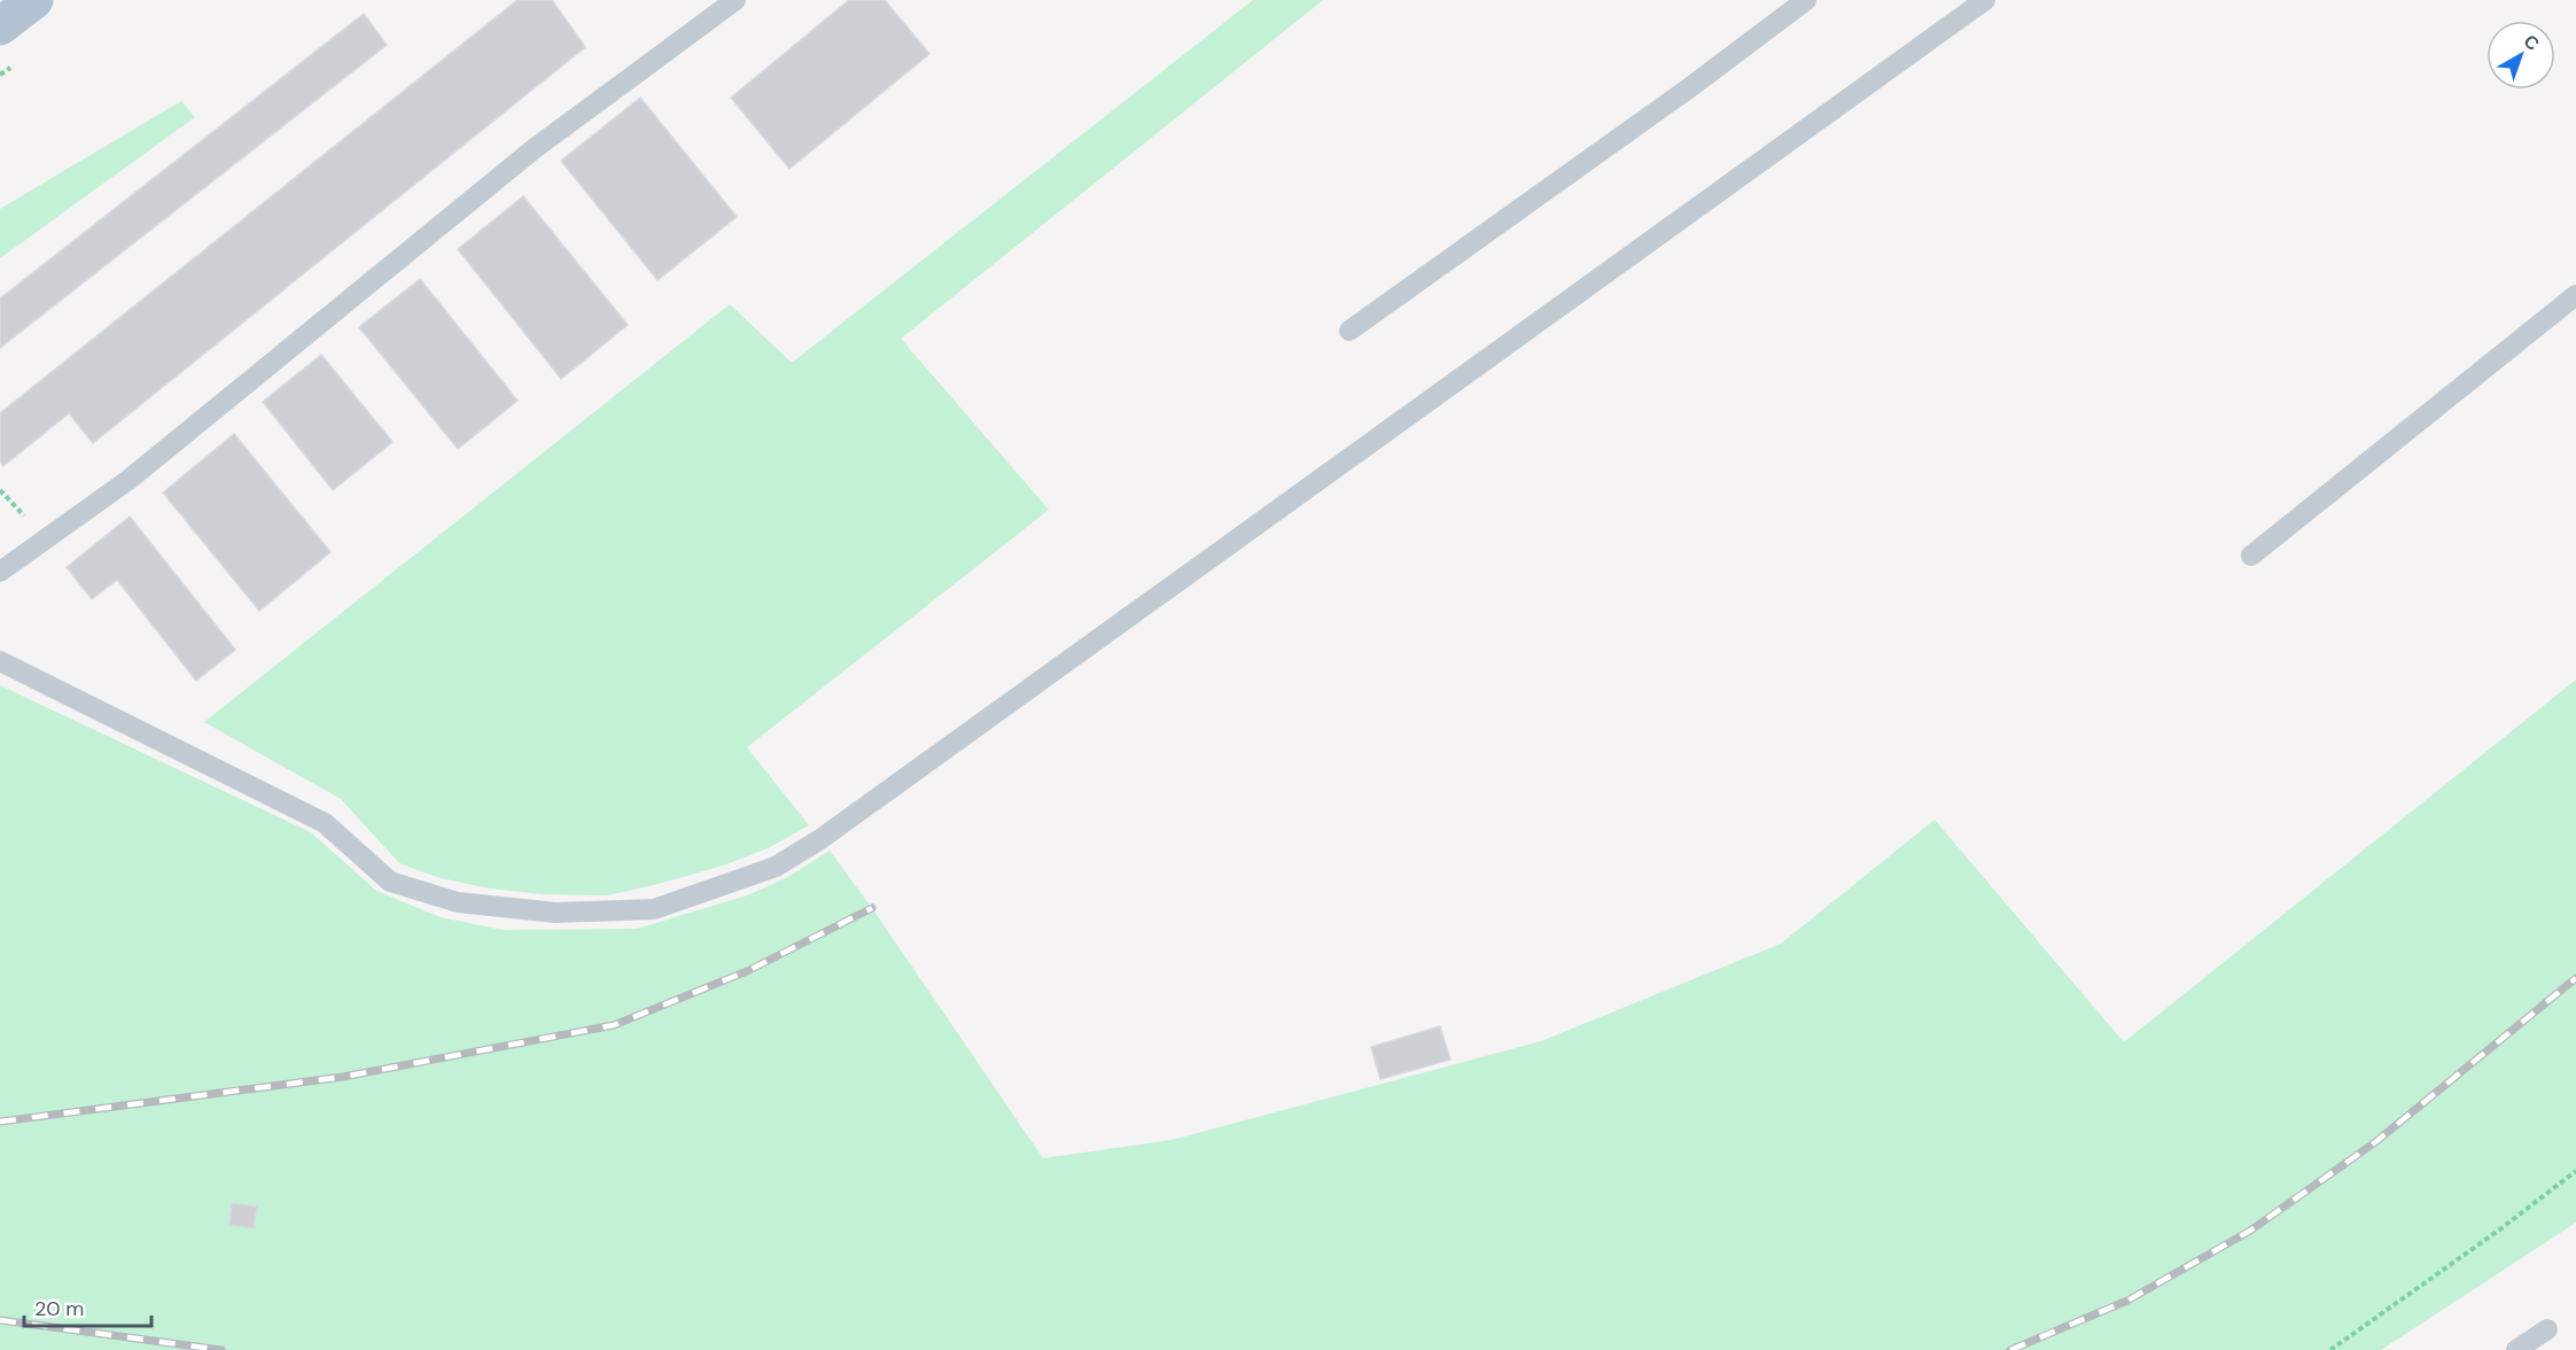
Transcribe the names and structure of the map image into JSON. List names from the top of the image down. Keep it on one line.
{"scale_bar":"20 m","north":"top right"}
